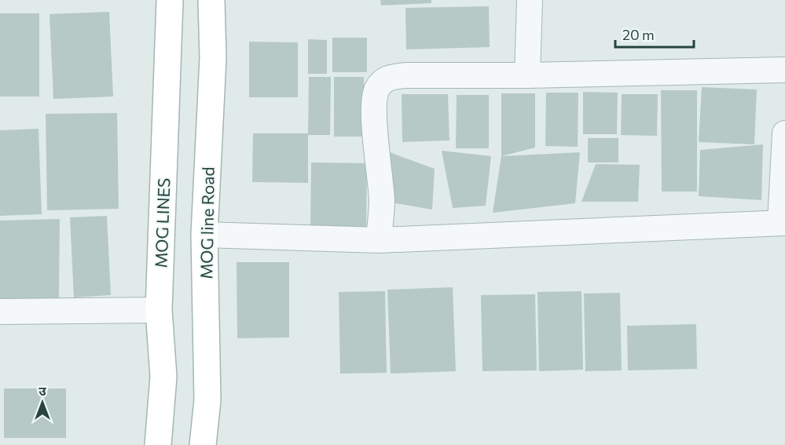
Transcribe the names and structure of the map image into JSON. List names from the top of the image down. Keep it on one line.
{"streets":{"main road":["MOG LINES","MOG line Road"]},"scale_bar":"20 m","north":"top"}
